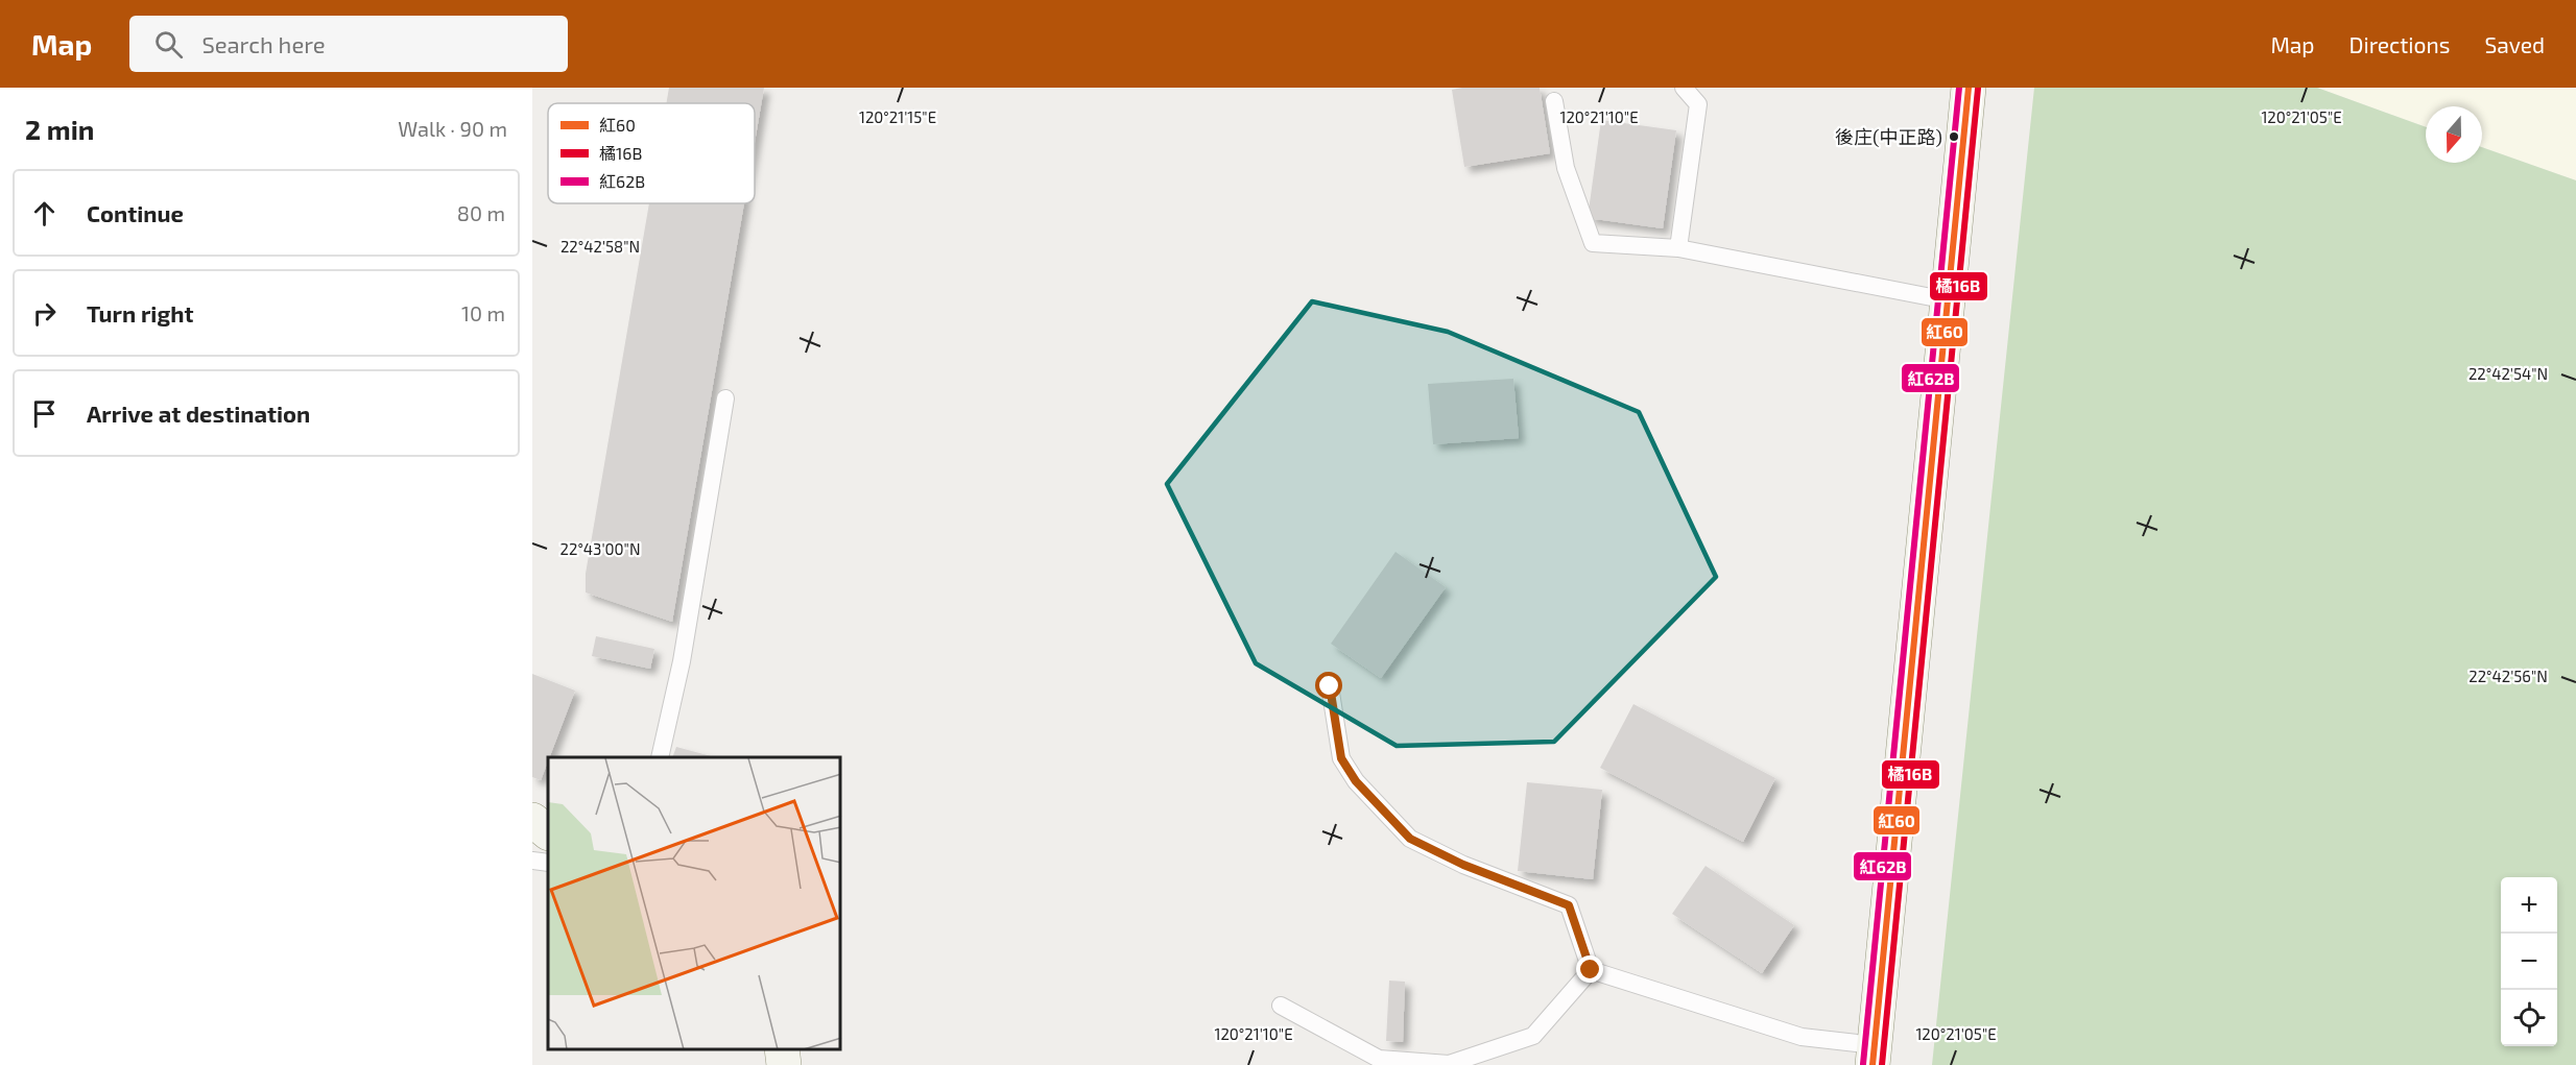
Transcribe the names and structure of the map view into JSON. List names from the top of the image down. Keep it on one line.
{"places":["後庄(中正路)"],"lines":["transit line 紅60","transit line 紅62B","transit line 橘16B"],"legend":["紅60","橘16B","紅62B"],"north":"bottom","page":{"header":"Map","search":"Search here","nav":["Map","Directions","Saved"],"heading":["2 min","Walk · 90 m"],"list":[["Continue","80 m"],["Turn right","10 m"],"Arrive at destination"],"map_buttons":["+","−"]},"coordinates":["120°21'15\"E","120°21'10\"E","120°21'05\"E","22°42'58\"N","22°42'54\"N","22°43'00\"N","22°42'56\"N"]}
